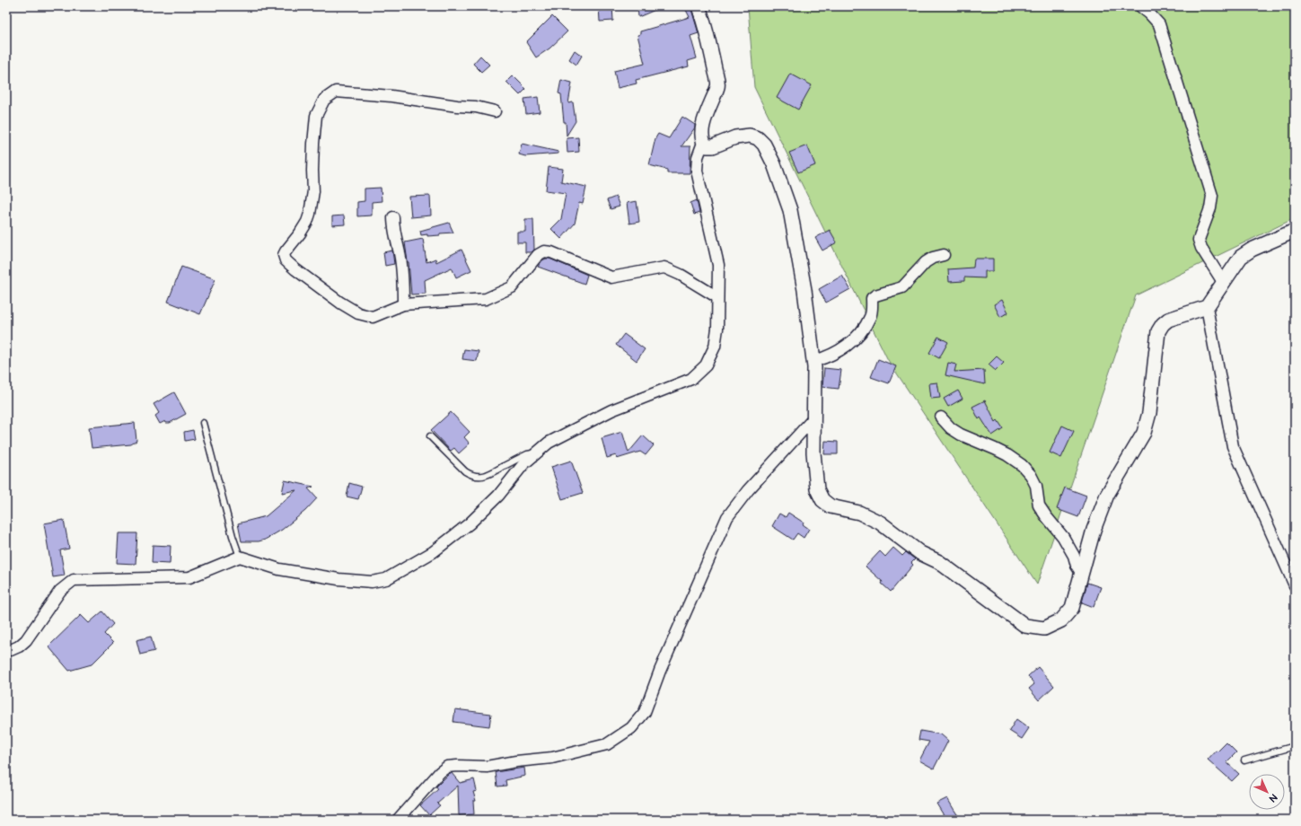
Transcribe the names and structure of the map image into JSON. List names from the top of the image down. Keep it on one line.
{"north":"bottom right"}
